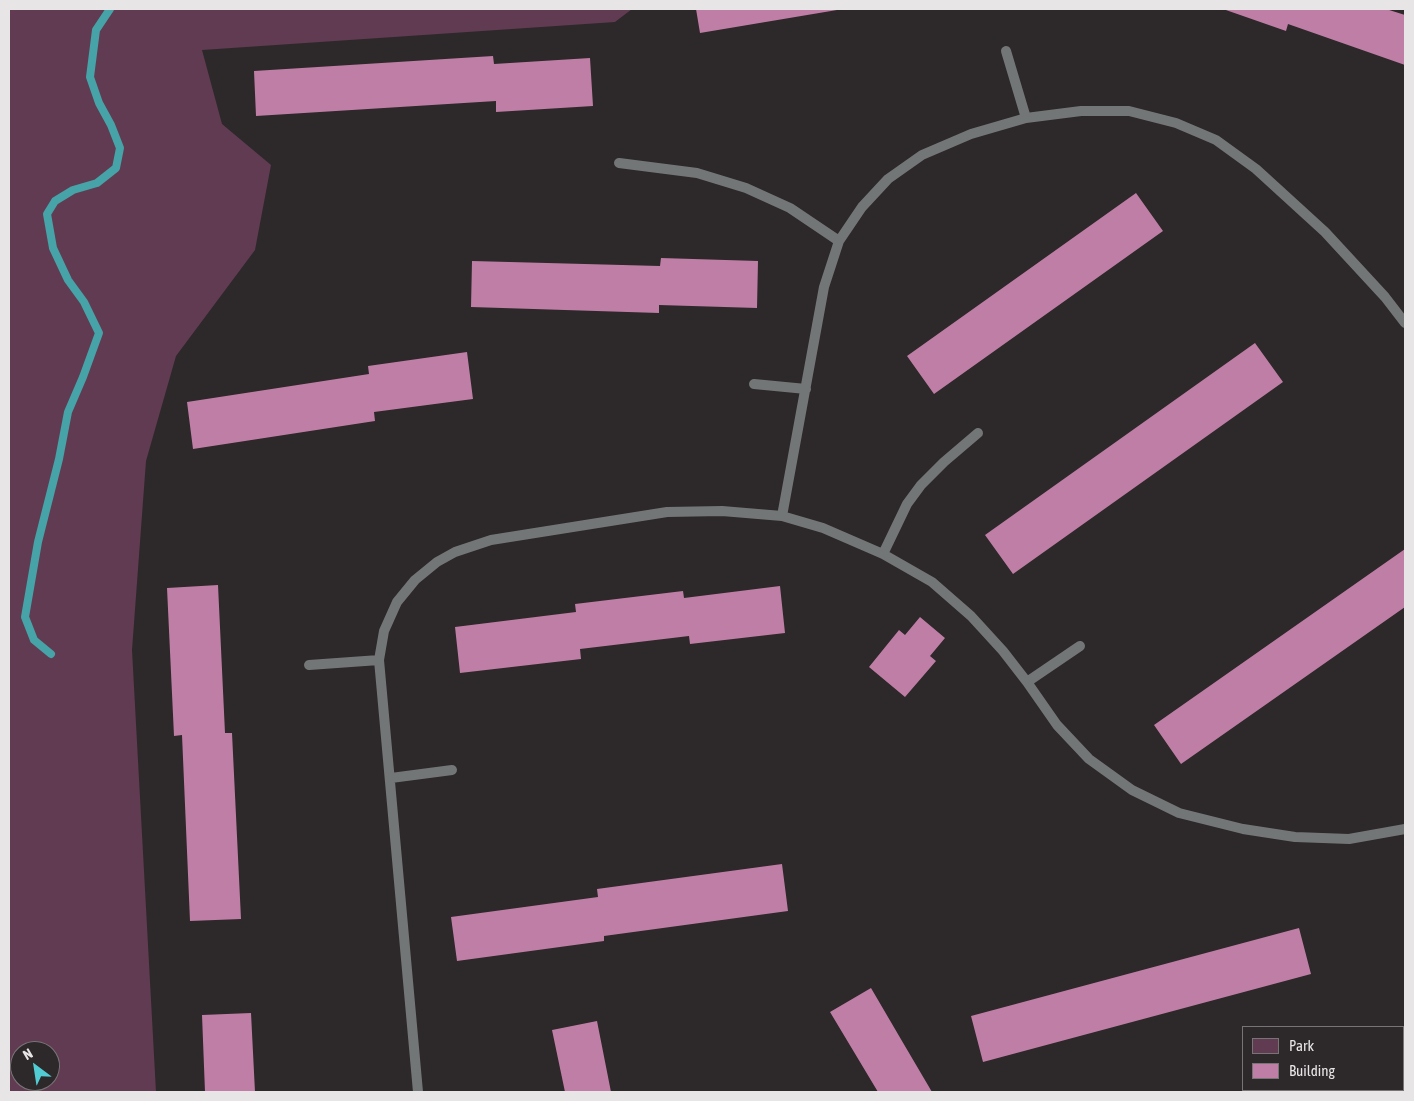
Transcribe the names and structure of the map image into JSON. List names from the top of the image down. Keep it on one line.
{"legend":["Park","Building"],"north":"top left"}
